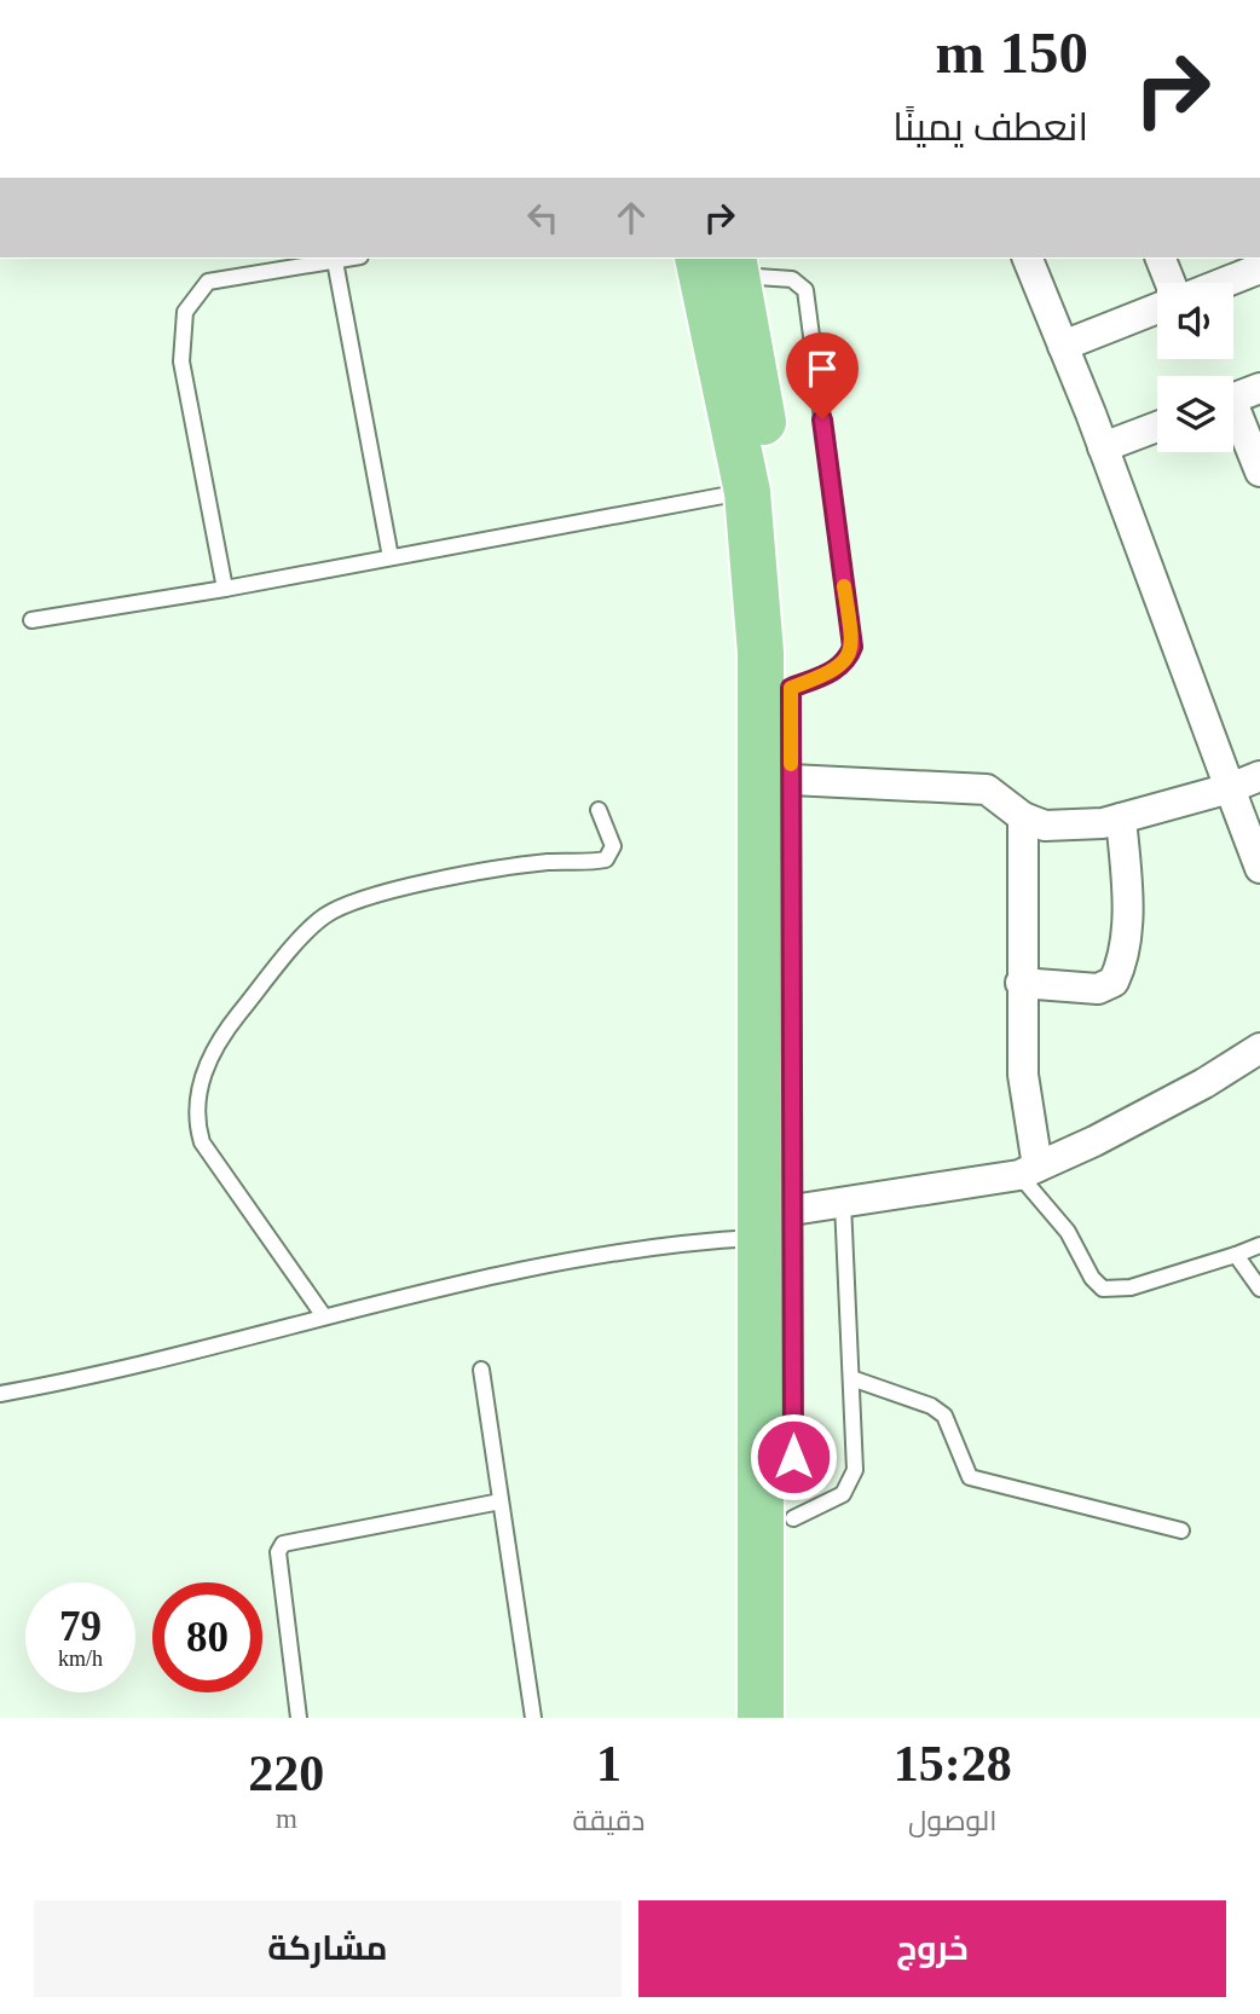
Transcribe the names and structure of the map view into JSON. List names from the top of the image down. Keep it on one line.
{"page":{"turn":["150 m","انعطف يمينًا"],"speed":"79 km/h","limit":"80","eta":["15:28","الوصول","1","دقيقة","220","m"],"buttons":["خروج","مشاركة"]}}
